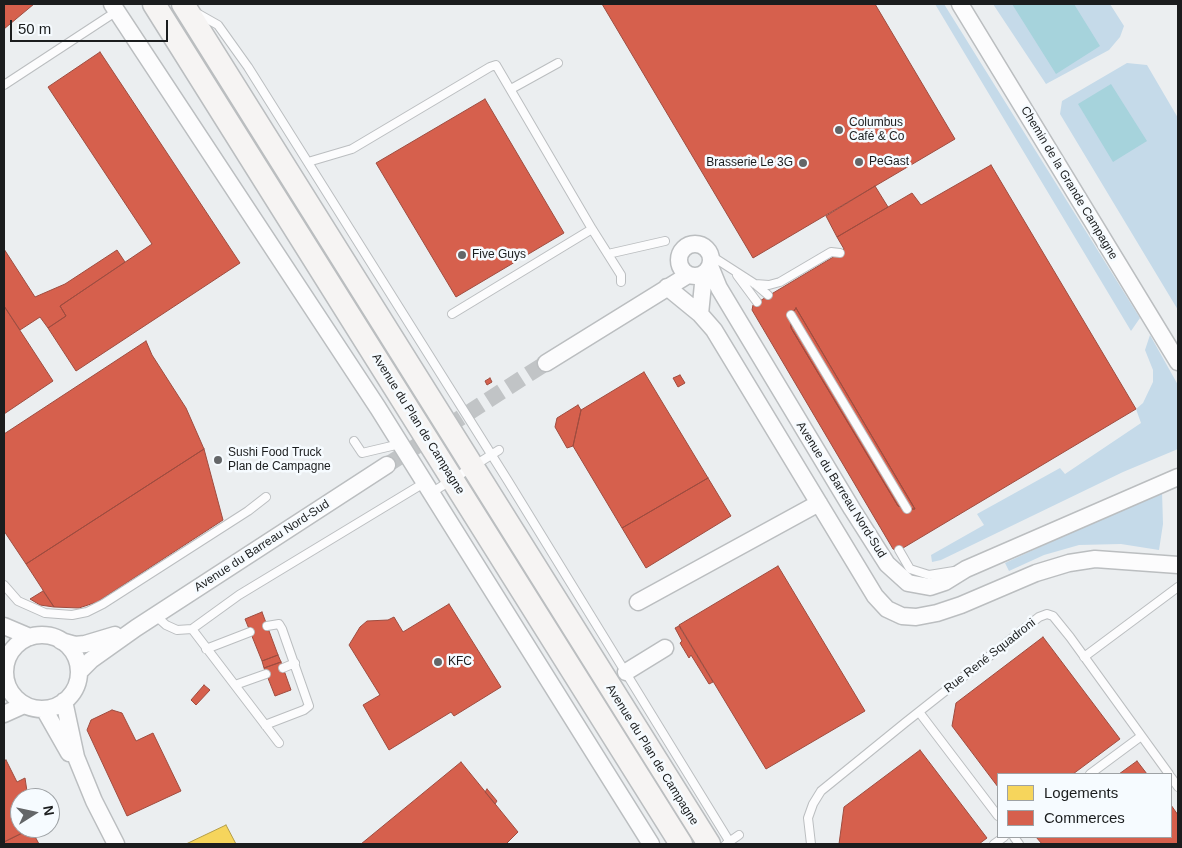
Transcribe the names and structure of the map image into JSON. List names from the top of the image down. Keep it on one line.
{"streets":{"main road":["Avenue du Plan de Campagne"],"street":["Chemin de la Grande Campagne","Avenue du Barreau Nord-Sud"],"lane":["Rue René Squadroni"]},"places":["Columbus Café & Co","PeGast","Brasserie Le 3G","Five Guys","Sushi Food Truck Plan de Campagne","KFC"],"legend":["Logements","Commerces"],"scale_bar":"50 m","north":"right"}
